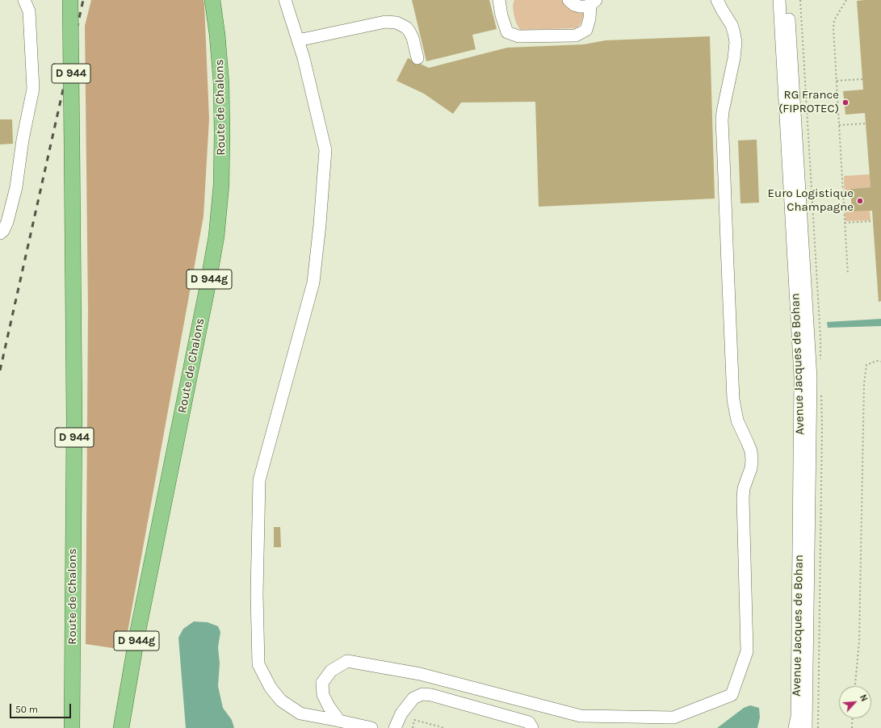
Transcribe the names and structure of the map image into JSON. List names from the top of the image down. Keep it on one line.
{"streets":{"main road":["D 944","Route de Chalons","D 944g"],"street":["Avenue Jacques de Bohan"]},"places":["RG France (FIPROTEC)","Euro Logistique Champagne"],"scale_bar":"50 m","north":"top right"}
